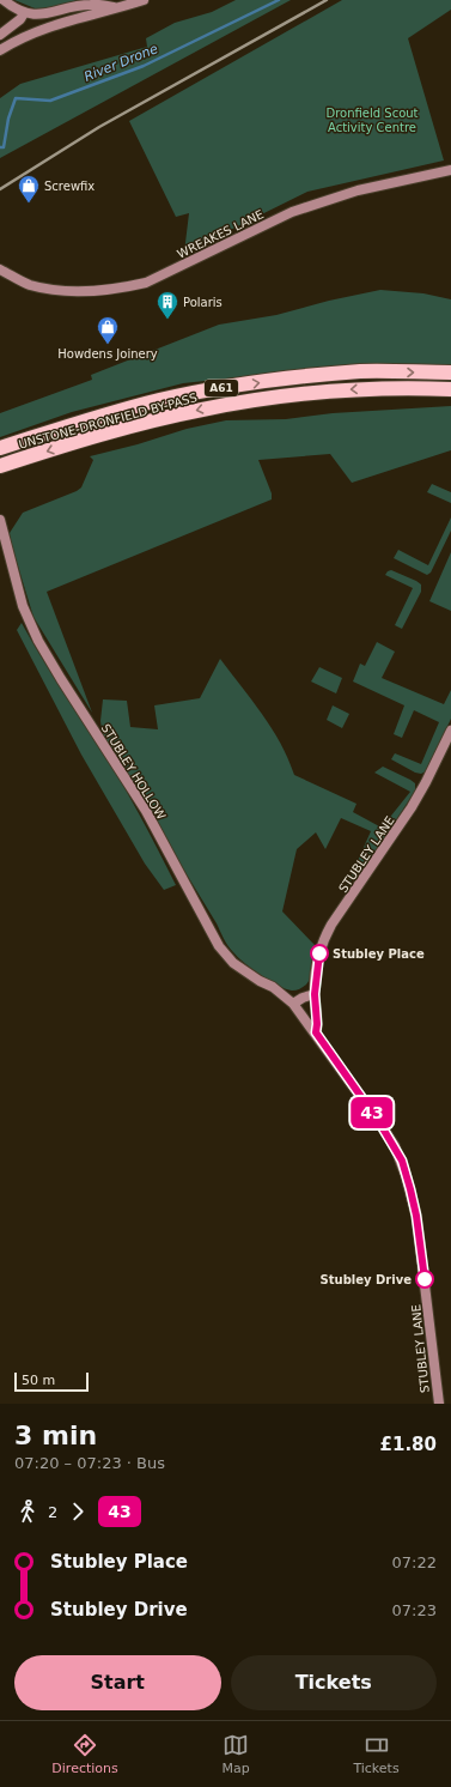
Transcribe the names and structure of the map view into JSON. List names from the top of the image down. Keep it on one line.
{"streets":{"highway":["A61","UNSTONE-DRONFIELD BY-PASS"],"main road":["WREAKES LANE","STUBLEY HOLLOW","STUBLEY LANE"]},"crossings":[["STUBLEY HOLLOW","STUBLEY LANE"]],"water":["River Drone"],"parks":["Dronfield Scout Activity Centre"],"places":{"shop":["Screwfix","Howdens Joinery"],"building":["Polaris"],"other":["Stubley Place","Stubley Drive"]},"lines":["bus line 43"],"scale_bar":"50 m","page":{"on_map":"43","scale":"50 m","heading":["3 min","07:20 – 07:23 · Bus","£1.80"],"legs":["2","43"],"list":[{"name":"Stubley Place","value":"07:22"},{"name":"Stubley Drive","value":"07:23"}],"buttons":["Start","Tickets"],"tabs":["Directions","Map","Tickets"]}}
